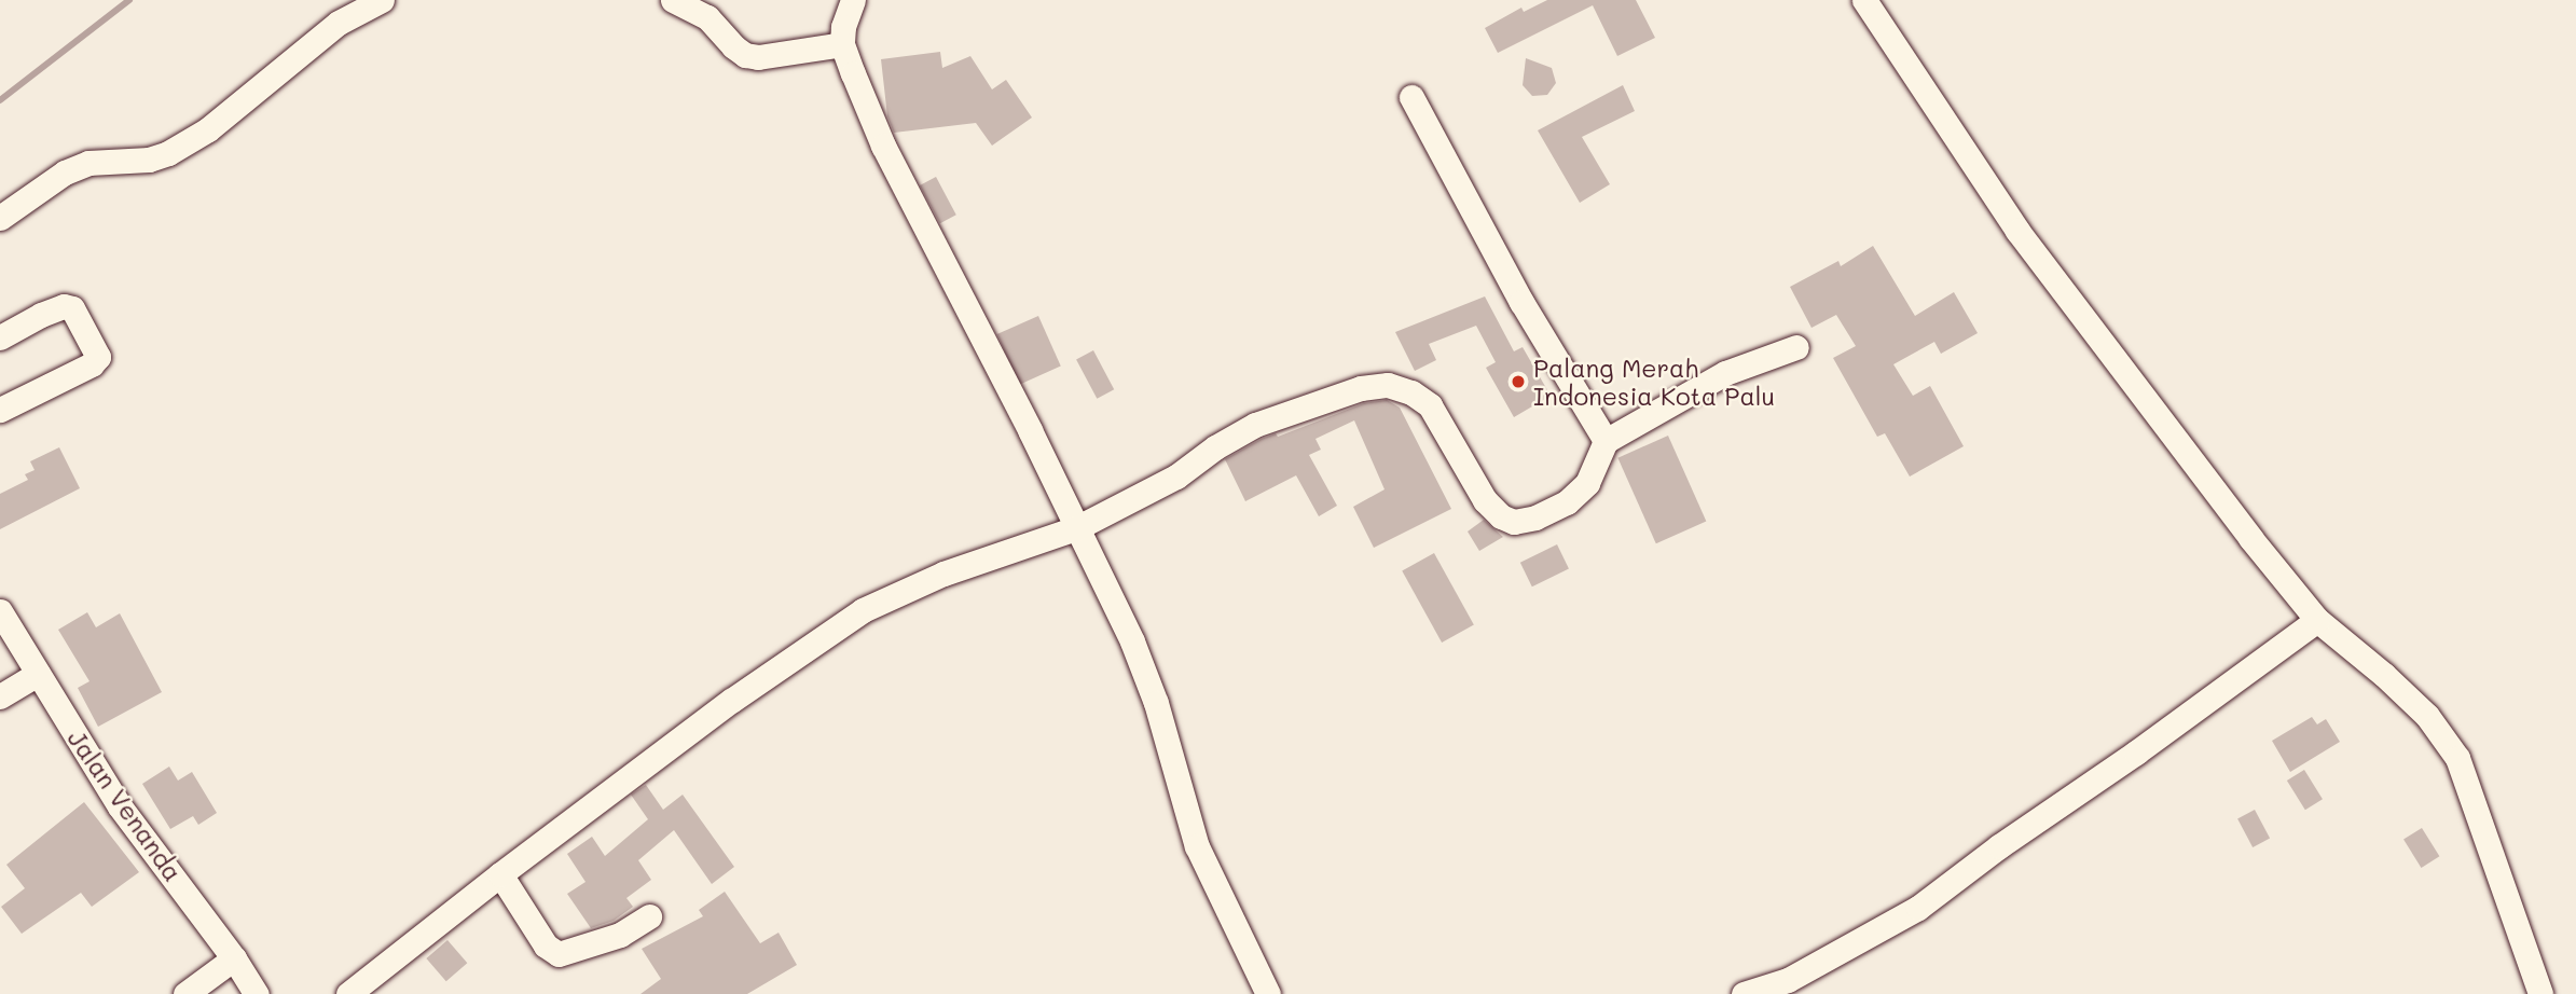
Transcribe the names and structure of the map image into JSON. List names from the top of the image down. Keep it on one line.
{"streets":{"street":["Jalan Venanda"]},"places":["Palang Merah Indonesia Kota Palu"]}
